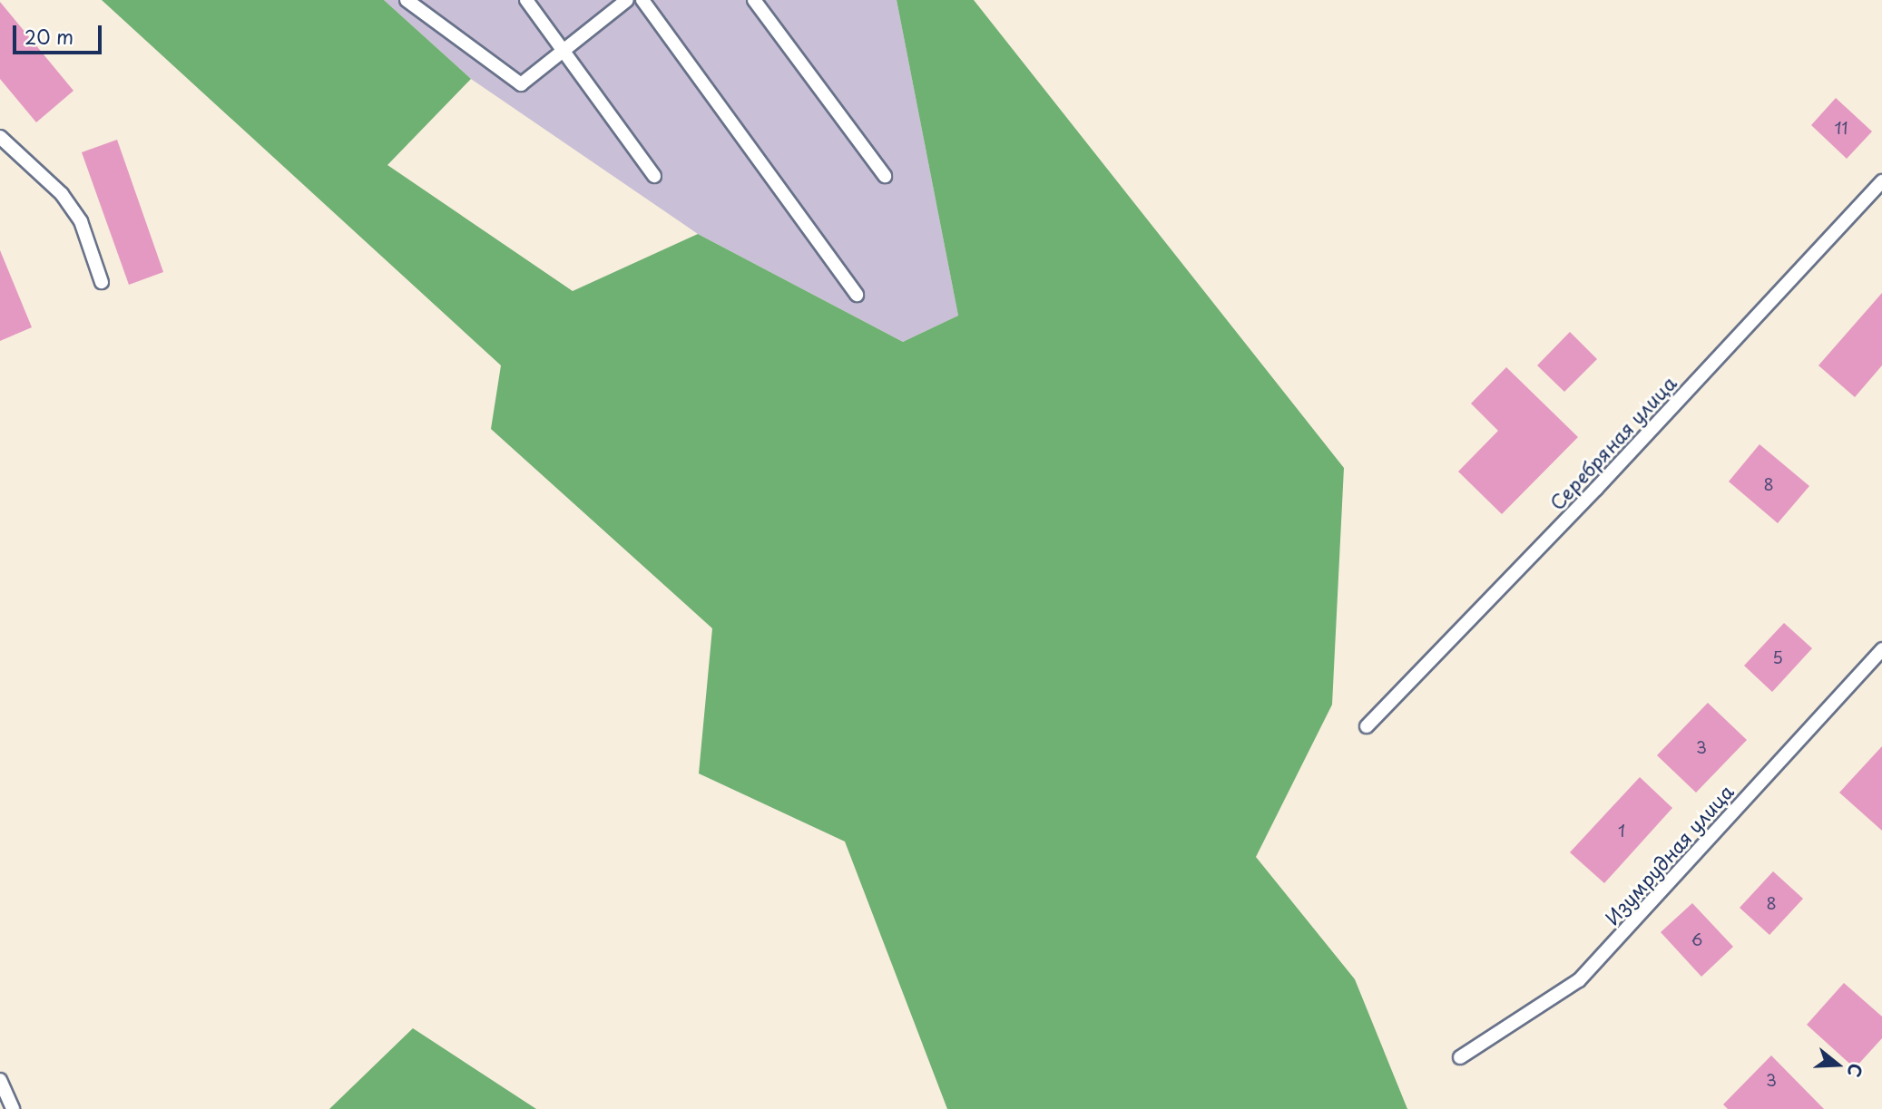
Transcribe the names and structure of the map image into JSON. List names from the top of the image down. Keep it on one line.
{"streets":{"lane":["Серебряная улица","Изумрудная улица"]},"house_numbers":["11","8","5","3","1","8","6","3"],"scale_bar":"20 m","north":"right"}
